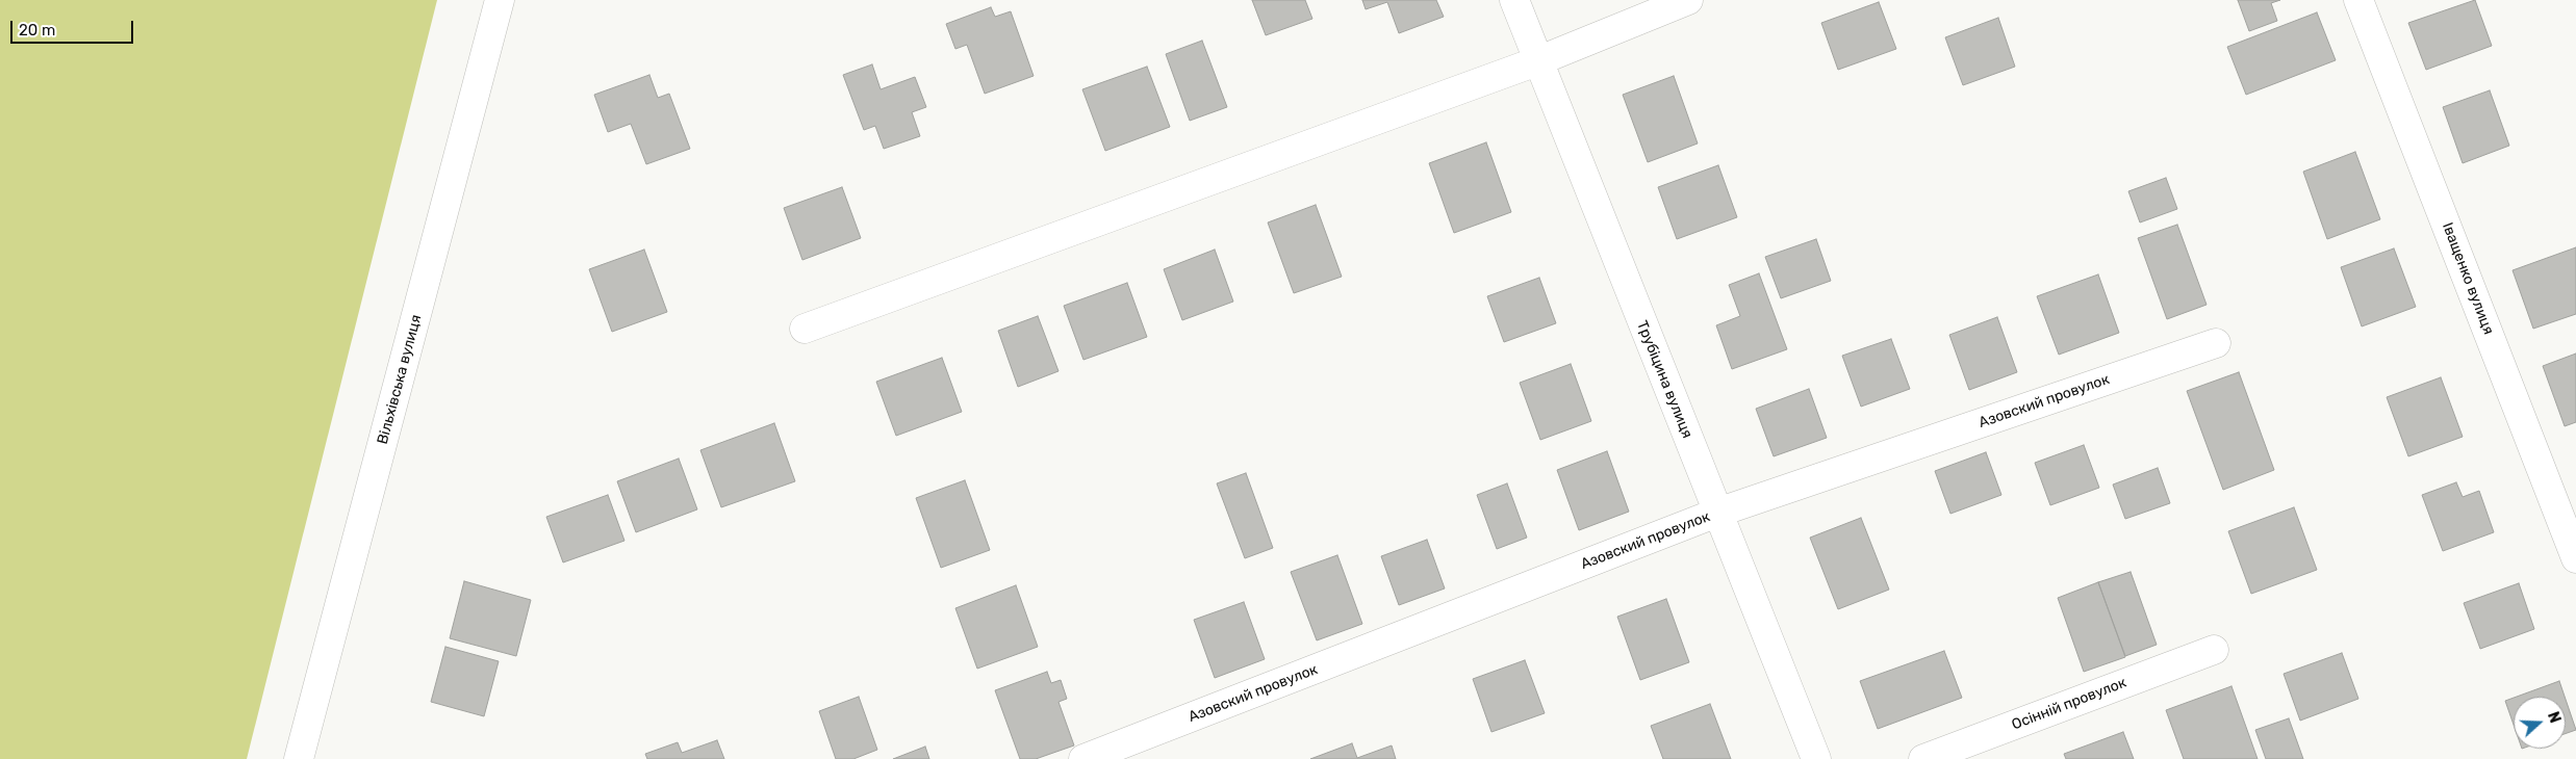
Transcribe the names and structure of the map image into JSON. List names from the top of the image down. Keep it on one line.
{"streets":{"street":["Іващенко вулиця","Вільхівська вулиця","Трубіцина вулиця","Азовский провулок","Осінній провулок"]},"crossings":[["Трубіцина вулиця","Азовский провулок"]],"scale_bar":"20 m","north":"right"}
